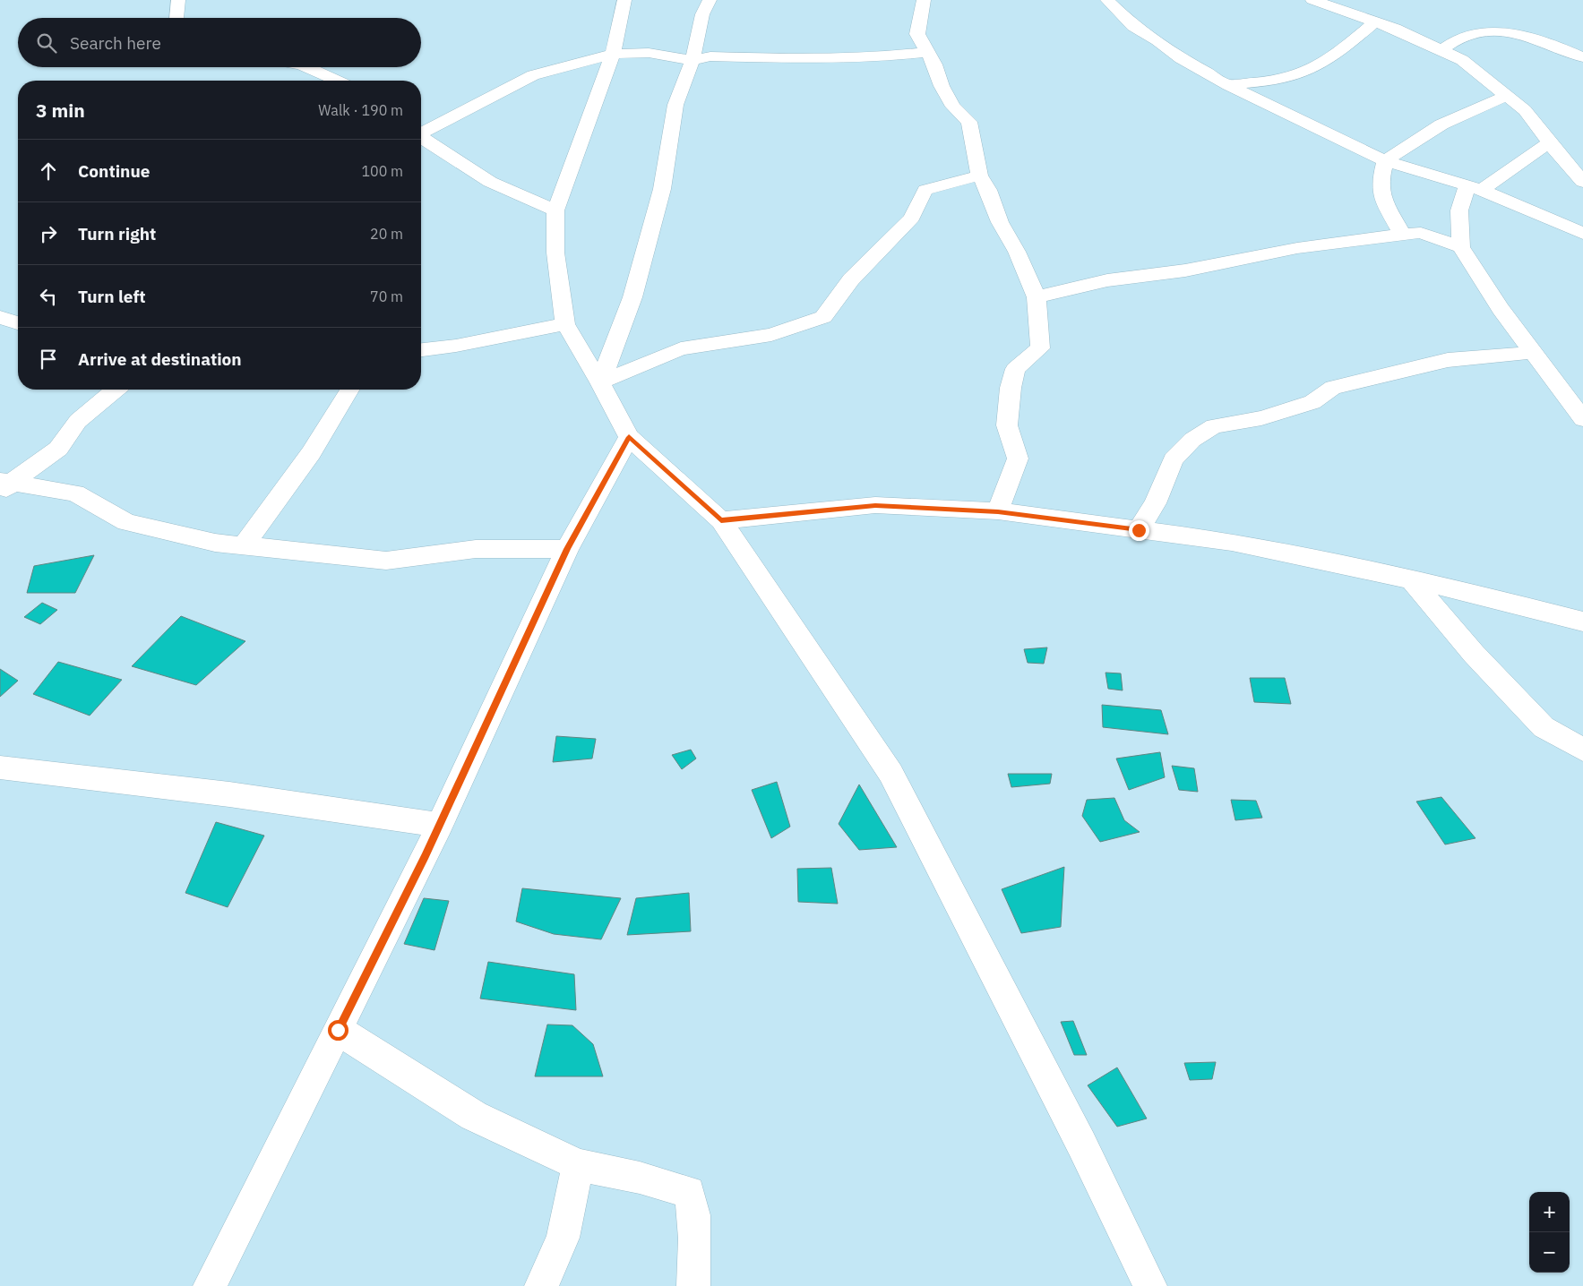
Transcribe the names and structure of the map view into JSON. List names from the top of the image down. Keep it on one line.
{"page":{"search":"Search here","heading":["3 min","Walk · 190 m"],"list":[["Continue","100 m"],["Turn right","20 m"],["Turn left","70 m"],"Arrive at destination"],"map_buttons":["+","−"]}}
